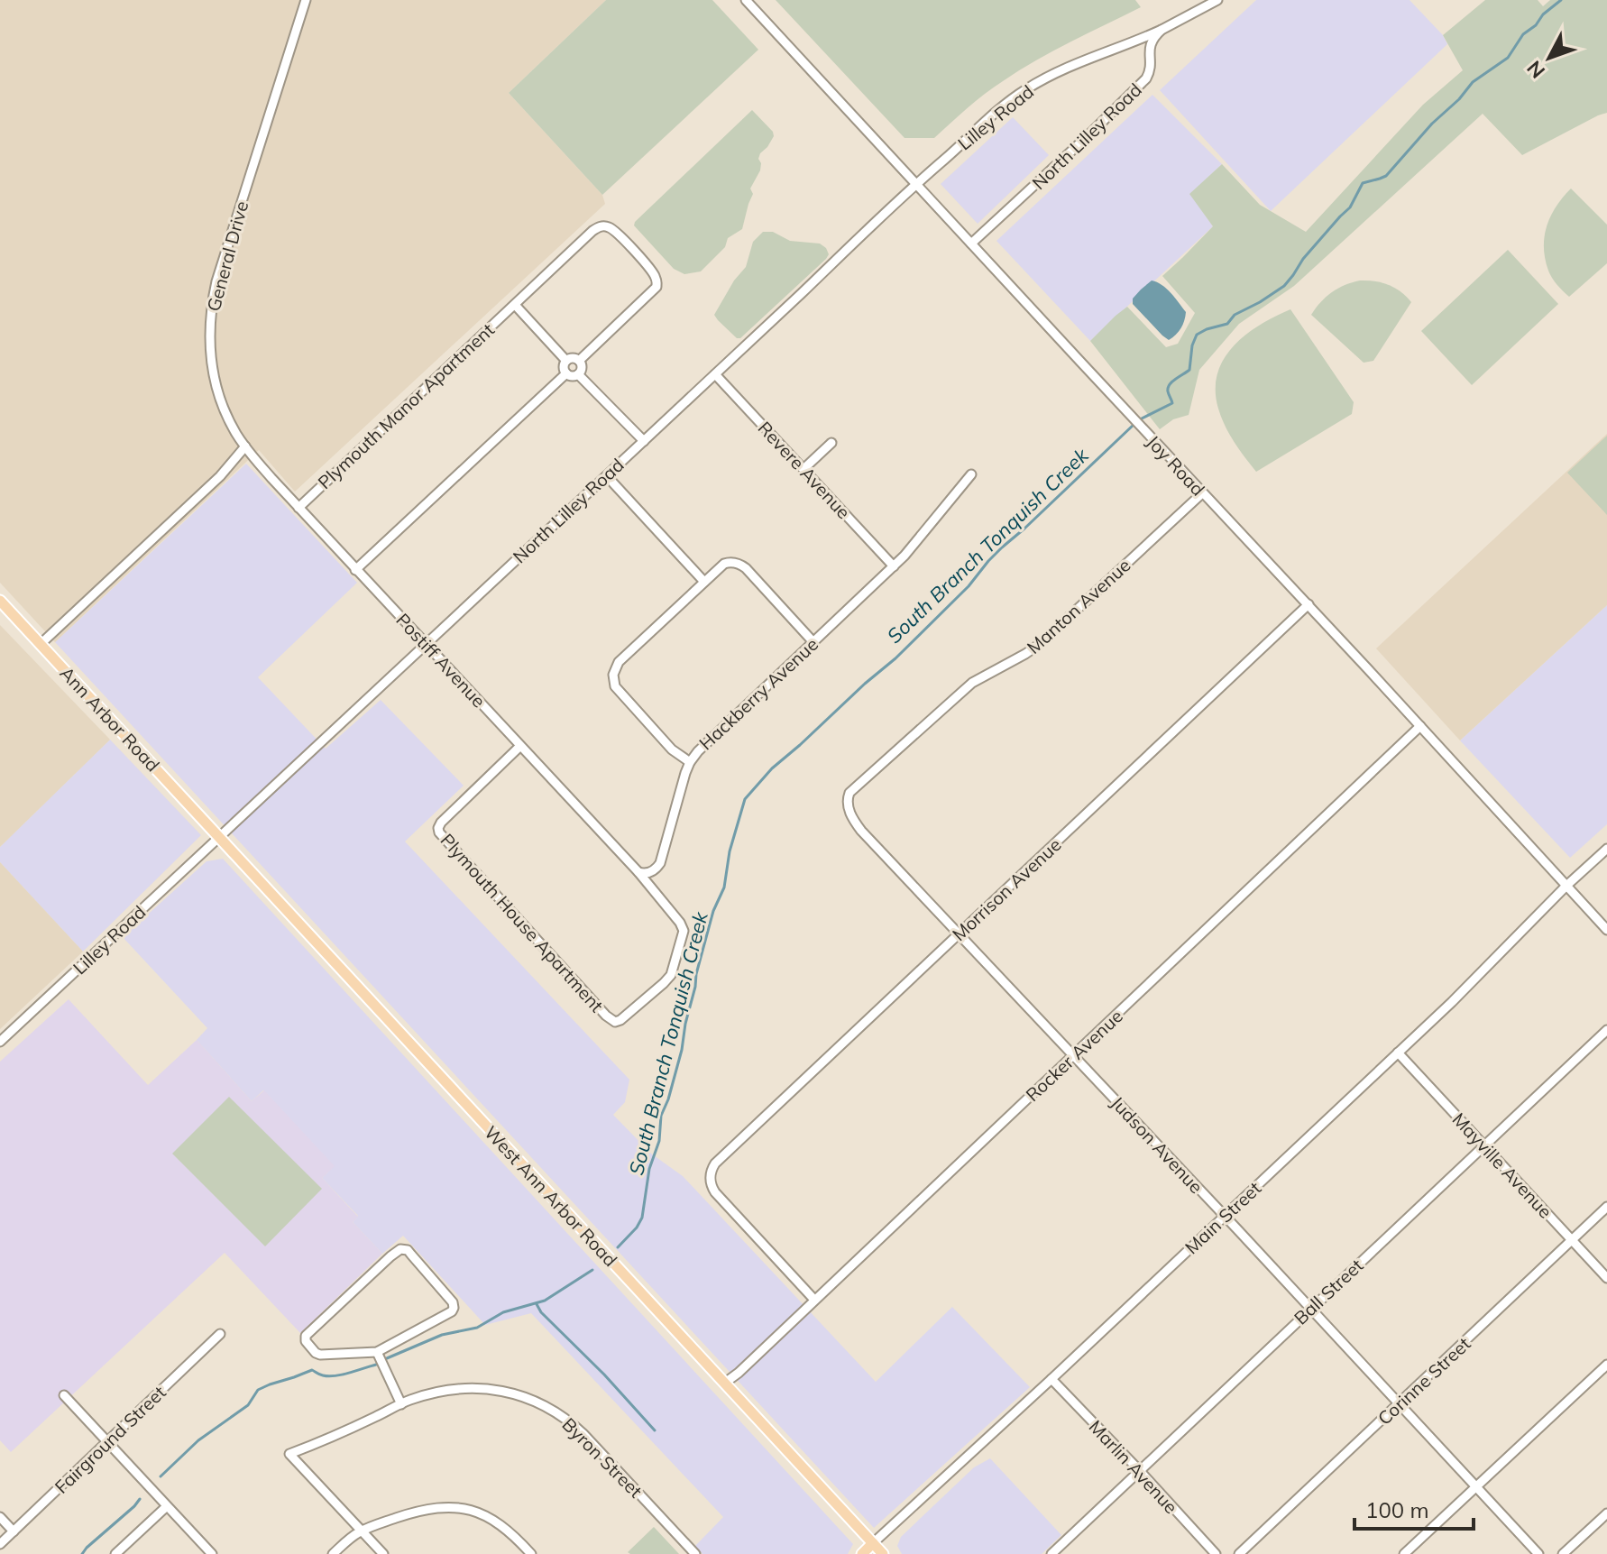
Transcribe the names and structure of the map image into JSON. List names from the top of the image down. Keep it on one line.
{"streets":{"main road":["Ann Arbor Road","West Ann Arbor Road"],"street":["Lilley Road","North Lilley Road","General Drive","Plymouth Manor Apartment","Joy Road","Revere Avenue","Manton Avenue","Postiff Avenue","Hackberry Avenue","Morrison Avenue","Plymouth House Apartment","Rocker Avenue","Judson Avenue","Mayville Avenue","Main Street","Ball Street","Corinne Street","Fairground Street","Byron Street","Marlin Avenue"]},"crossings":[["Lilley Road","North Lilley Road"],["Lilley Road","Joy Road"],["Lilley Road","Ann Arbor Road"],["Lilley Road","West Ann Arbor Road"],["North Lilley Road","Joy Road"],["North Lilley Road","Revere Avenue"],["North Lilley Road","Postiff Avenue"],["North Lilley Road","Ann Arbor Road"],["North Lilley Road","West Ann Arbor Road"],["General Drive","Postiff Avenue"],["Plymouth Manor Apartment","Postiff Avenue"],["Joy Road","Manton Avenue"],["Joy Road","Morrison Avenue"],["Joy Road","Rocker Avenue"],["Joy Road","Main Street"],["Revere Avenue","Hackberry Avenue"],["Manton Avenue","Judson Avenue"],["Postiff Avenue","Hackberry Avenue"],["Postiff Avenue","Plymouth House Apartment"],["Hackberry Avenue","Plymouth House Apartment"],["Ann Arbor Road","West Ann Arbor Road"],["Morrison Avenue","Rocker Avenue"],["Morrison Avenue","Judson Avenue"],["Rocker Avenue","Judson Avenue"],["Rocker Avenue","West Ann Arbor Road"],["Judson Avenue","Main Street"],["Judson Avenue","Ball Street"],["Judson Avenue","Corinne Street"],["Mayville Avenue","Main Street"],["Mayville Avenue","Ball Street"],["Mayville Avenue","Corinne Street"],["West Ann Arbor Road","Main Street"],["Main Street","Marlin Avenue"],["Ball Street","Marlin Avenue"]],"water":["South Branch Tonquish Creek"],"scale_bar":"100 m","north":"bottom left"}
